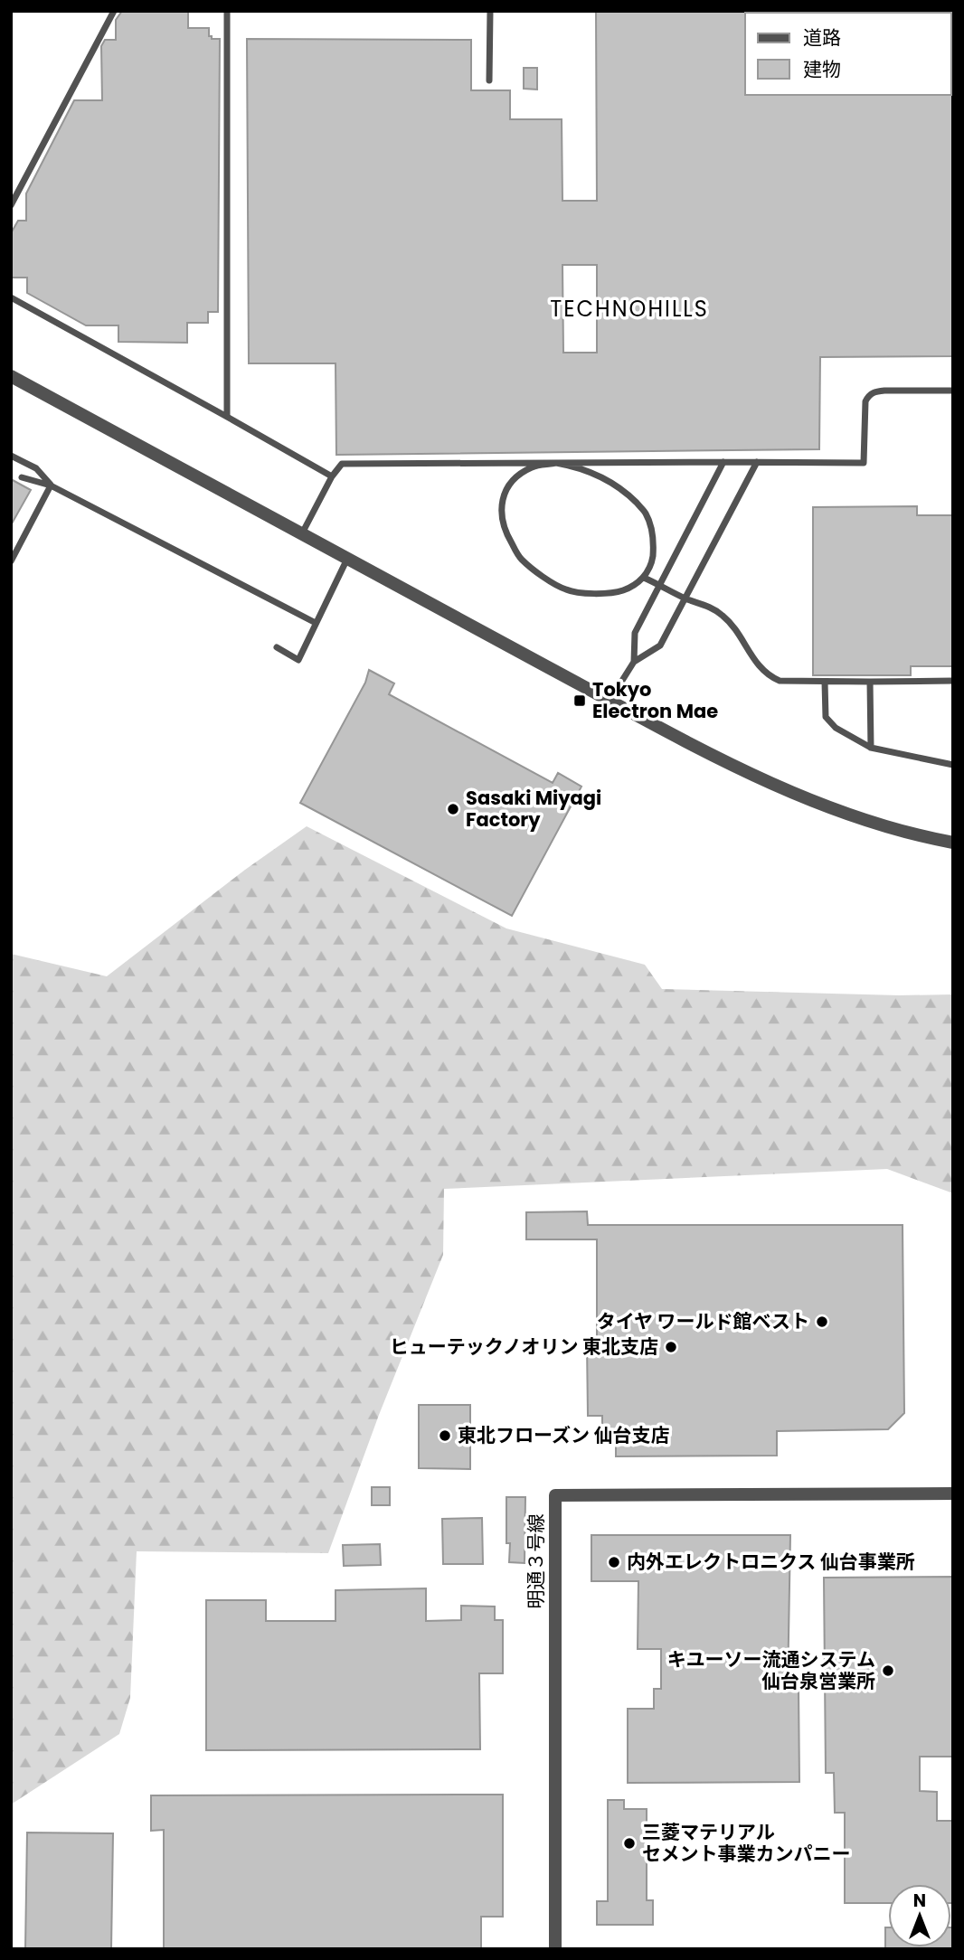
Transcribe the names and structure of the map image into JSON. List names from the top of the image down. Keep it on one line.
{"streets":{"street":["明通３号線"]},"districts":["TECHNOHILLS"],"places":{"transit":["Tokyo Electron Mae"],"other":["Sasaki Miyagi Factory","タイヤ ワールド館ベスト","ヒューテックノオリン 東北支店","東北フローズン 仙台支店","内外エレクトロニクス 仙台事業所","キユーソー流通システム 仙台泉営業所","三菱マテリアル セメント事業カンパニー"]},"legend":["道路","建物"],"north":"top"}
